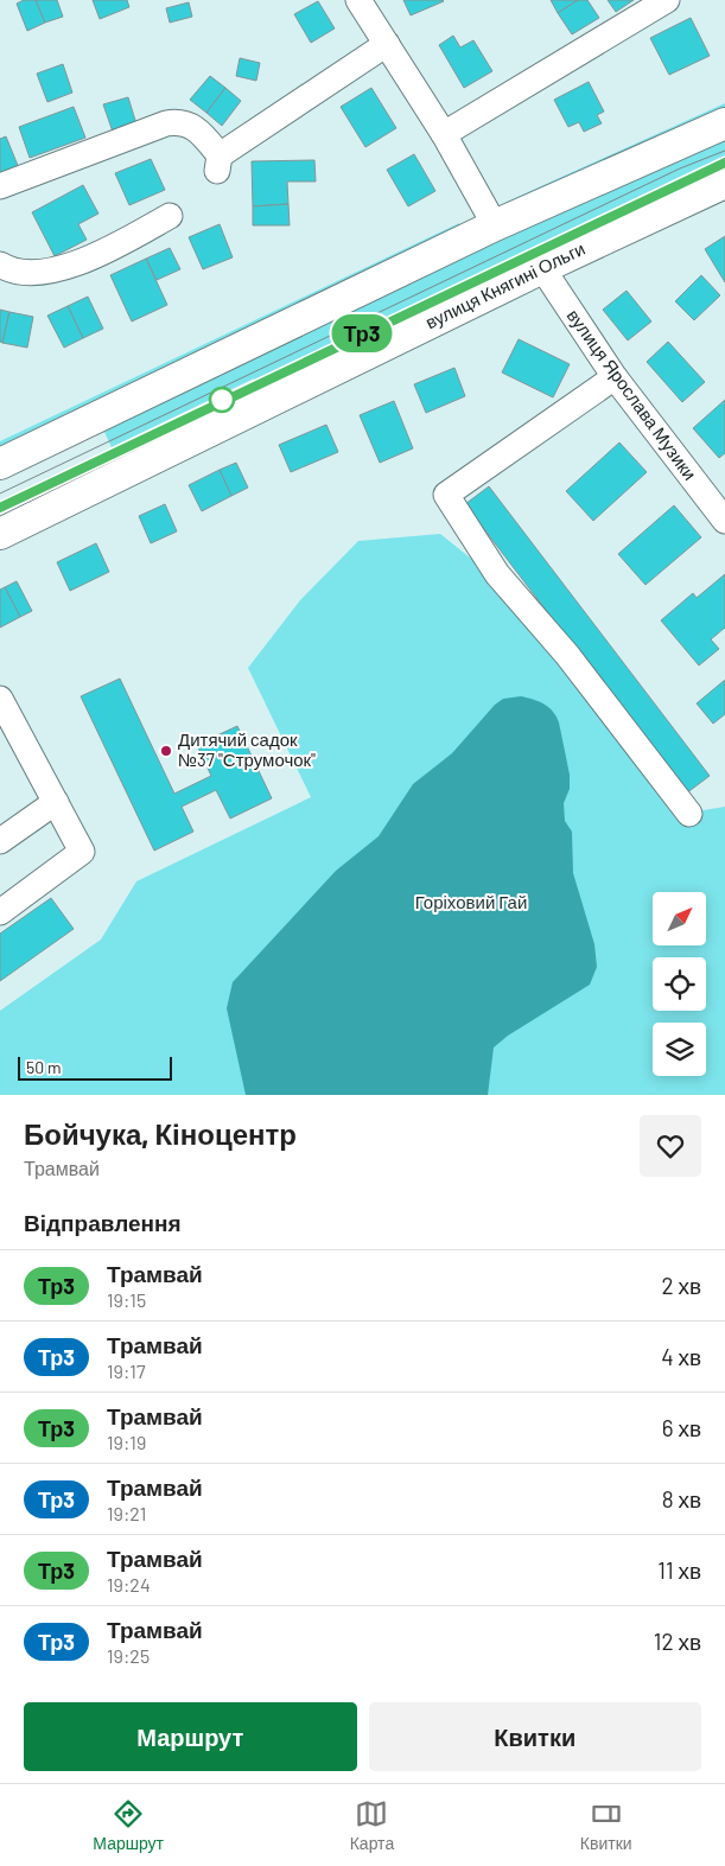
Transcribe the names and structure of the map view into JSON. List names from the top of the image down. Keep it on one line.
{"streets":{"main road":["вулиця Княгині Ольги"],"street":["вулиця Ярослава Музики"]},"crossings":[["вулиця Княгині Ольги","вулиця Ярослава Музики"]],"parks":["Горіховий Гай"],"places":["Дитячий садок №37 \"Струмочок\""],"lines":["tram line Тр3"],"scale_bar":"50 m","north":"top right","page":{"on_map":"Тр3","scale":"50 m","heading":[["Бойчука, Кіноцентр","Трамвай"],"Відправлення"],"list":[{"mark":"Тр3","name":"Трамвай","note":"19:15","value":"2 хв"},{"mark":"Тр3","name":"Трамвай","note":"19:17","value":"4 хв"},{"mark":"Тр3","name":"Трамвай","note":"19:19","value":"6 хв"},{"mark":"Тр3","name":"Трамвай","note":"19:21","value":"8 хв"},{"mark":"Тр3","name":"Трамвай","note":"19:24","value":"11 хв"},{"mark":"Тр3","name":"Трамвай","note":"19:25","value":"12 хв"}],"buttons":["Маршрут","Квитки"],"tabs":["Маршрут","Карта","Квитки"]}}
